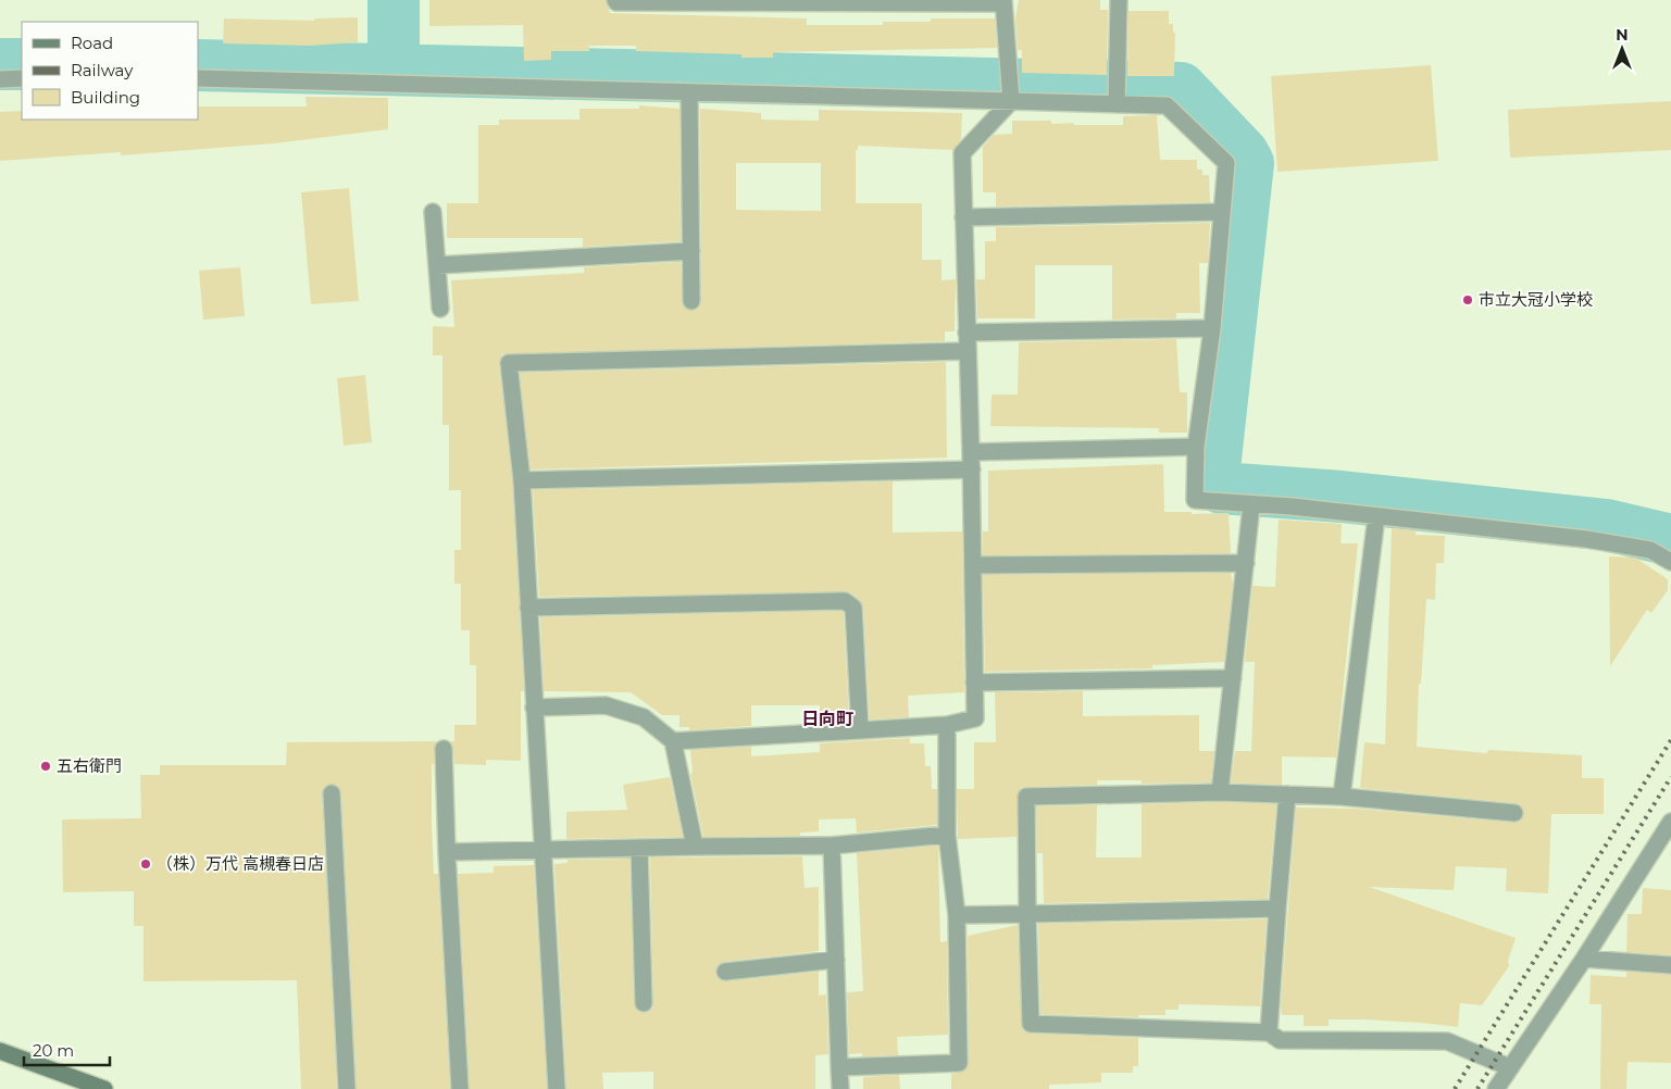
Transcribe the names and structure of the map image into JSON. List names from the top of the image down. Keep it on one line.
{"districts":["日向町"],"places":["市立大冠小学校","五右衛門","（株）万代 高槻春日店"],"legend":["Road","Railway","Building"],"scale_bar":"20 m","north":"top"}
